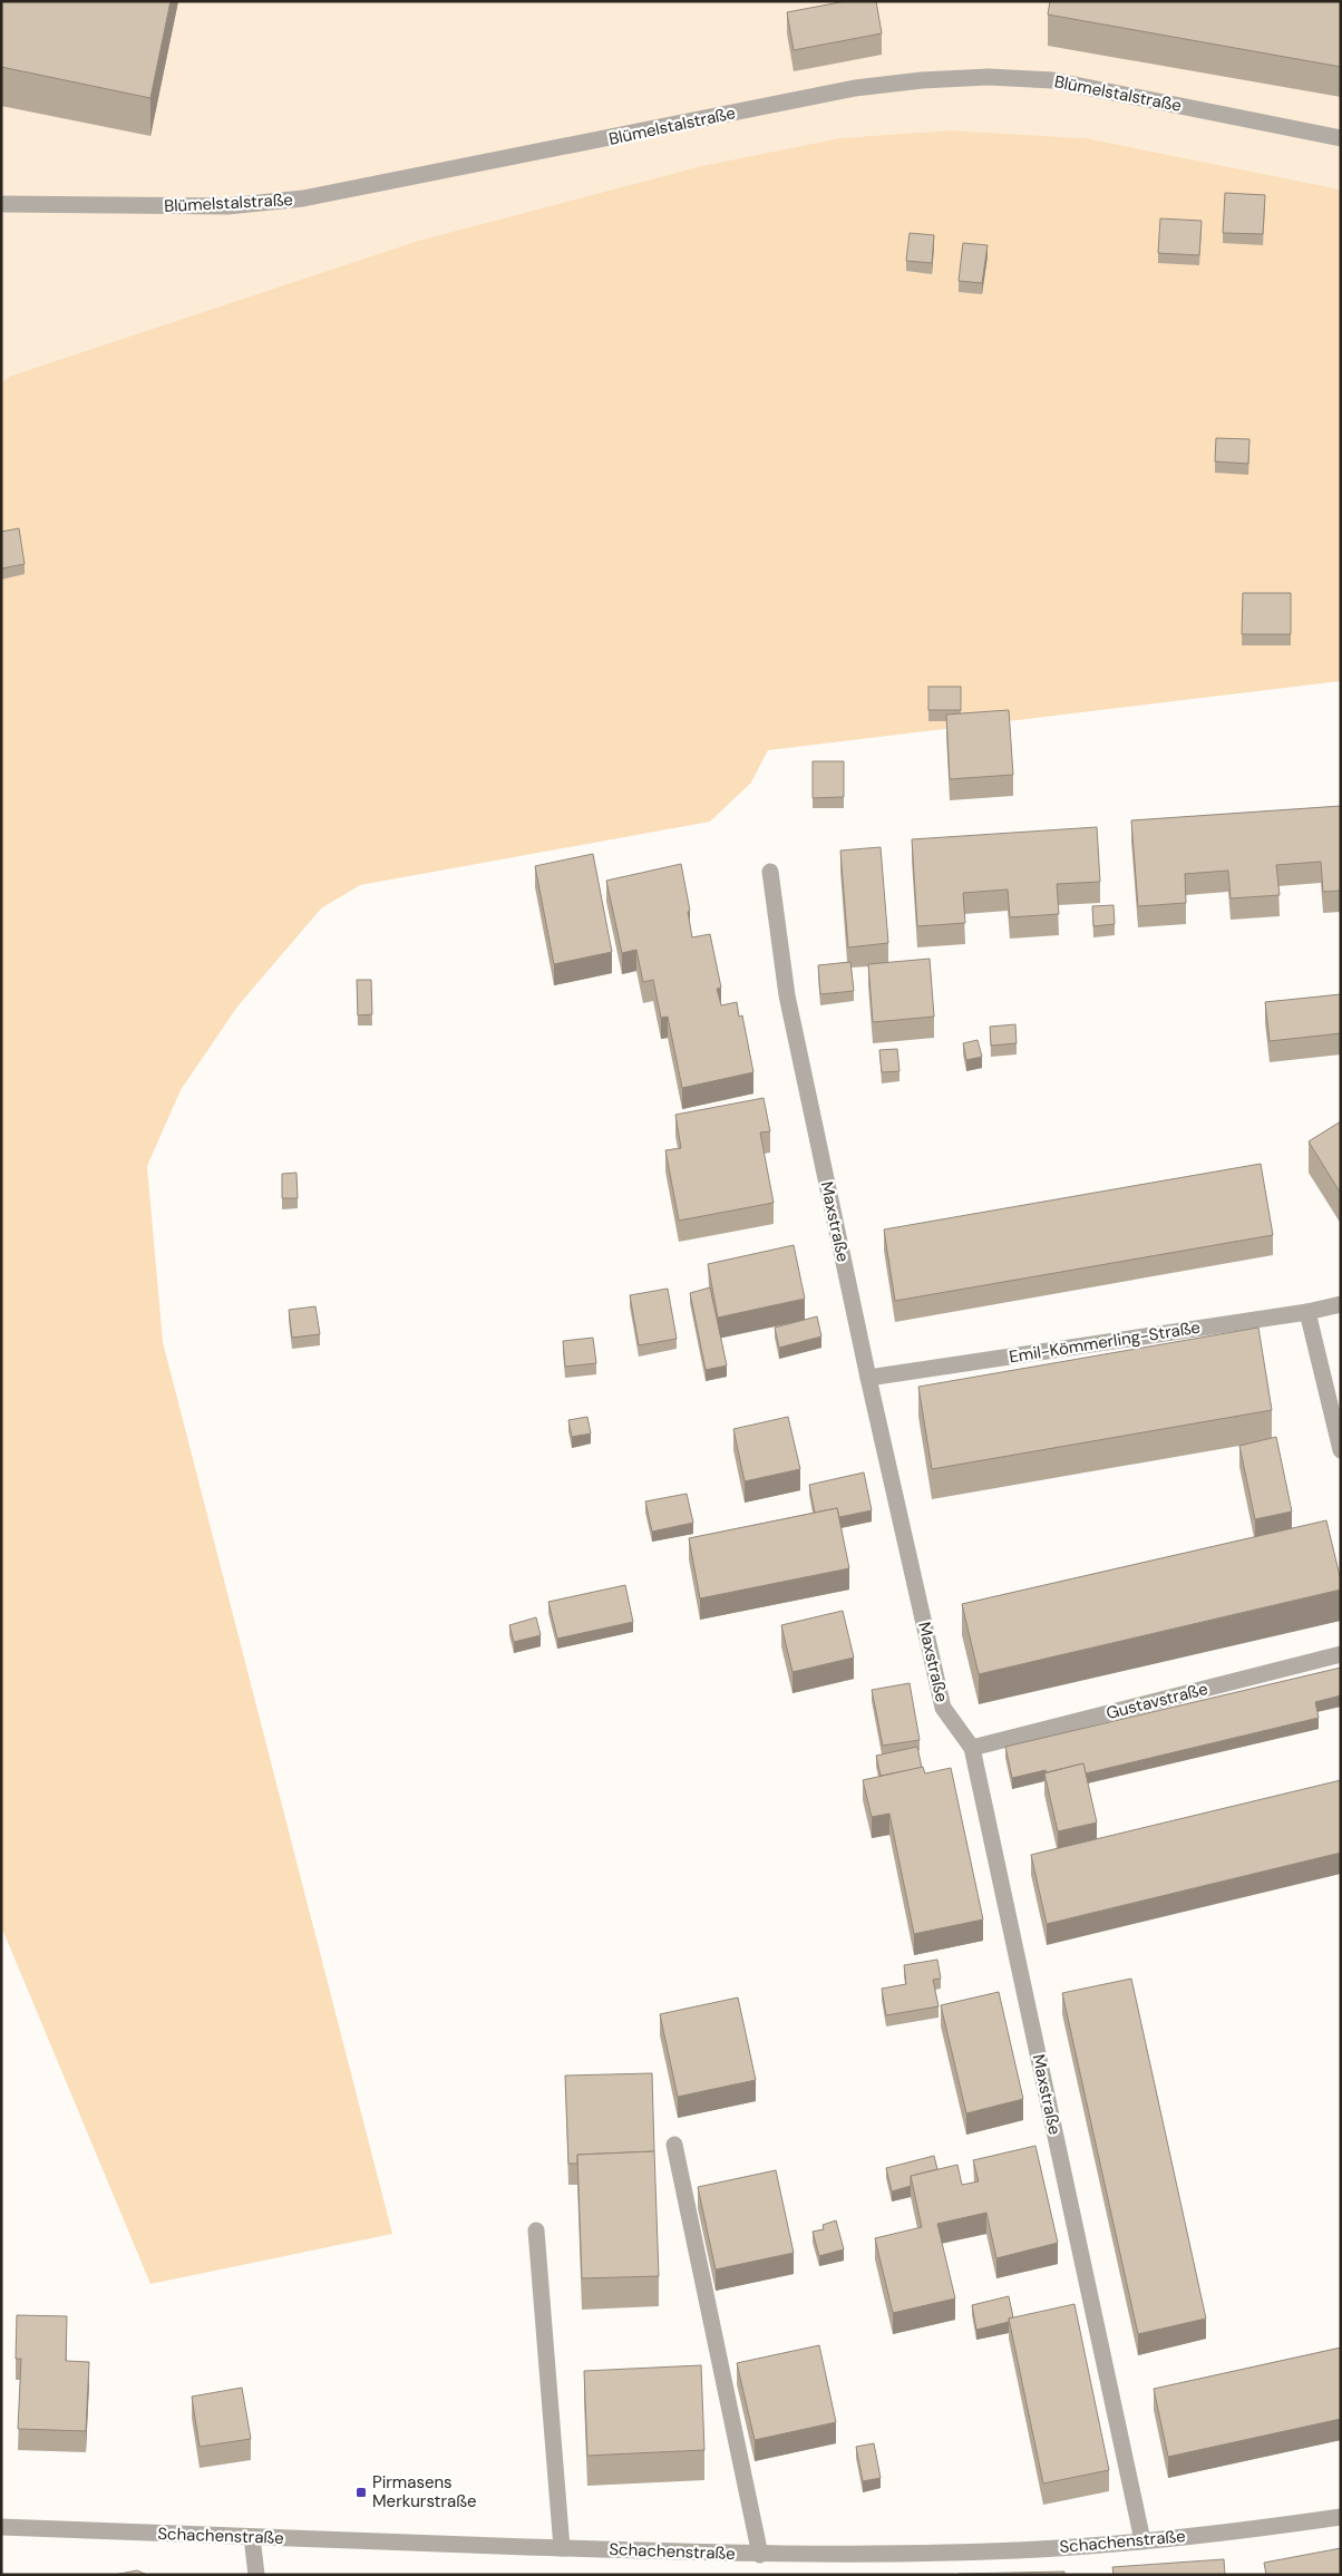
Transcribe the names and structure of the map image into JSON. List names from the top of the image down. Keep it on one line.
{"streets":{"street":["Blümelstalstraße","Maxstraße","Emil-Kömmerling-Straße","Gustavstraße","Schachenstraße"]},"crossings":[["Maxstraße","Emil-Kömmerling-Straße"],["Maxstraße","Gustavstraße"],["Maxstraße","Schachenstraße"]],"places":{"transit":["Pirmasens Merkurstraße"]}}
